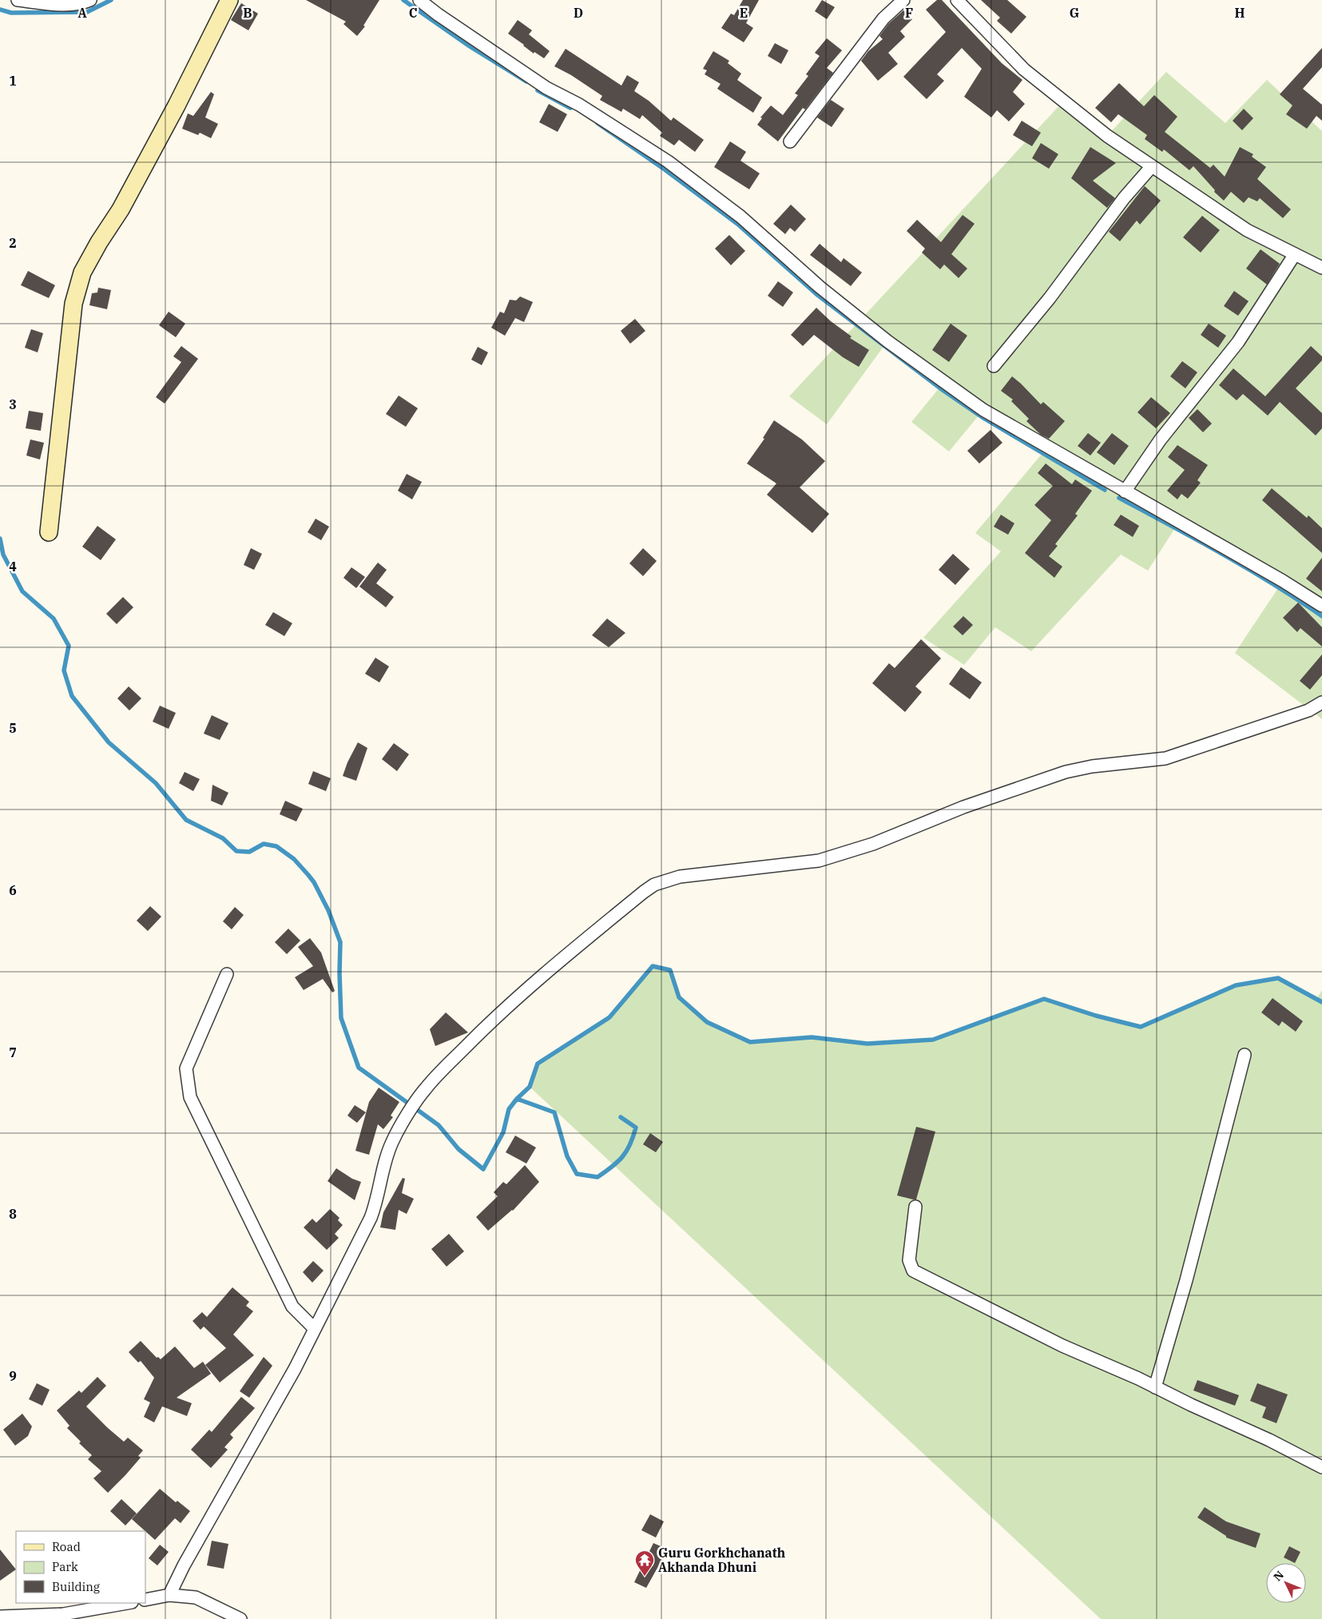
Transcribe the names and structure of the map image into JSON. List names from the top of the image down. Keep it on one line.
{"places":{"temple":["Guru Gorkhchanath Akhanda Dhuni"]},"legend":["Road","Park","Building"],"north":"top left","grid":{"columns":["A","B","C","D","E","F","G","H"],"rows":["1","2","3","4","5","6","7","8","9"]}}
